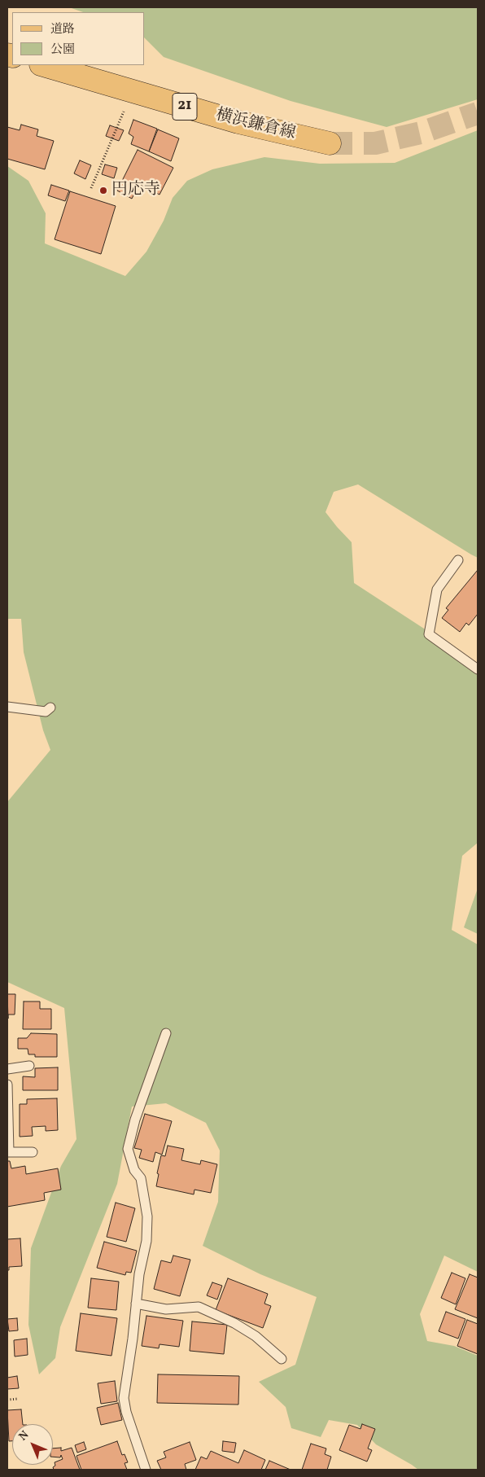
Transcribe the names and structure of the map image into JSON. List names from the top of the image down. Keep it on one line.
{"streets":{"main road":["21","横浜鎌倉線"]},"places":["円応寺"],"legend":["道路","公園"],"north":"top left"}
